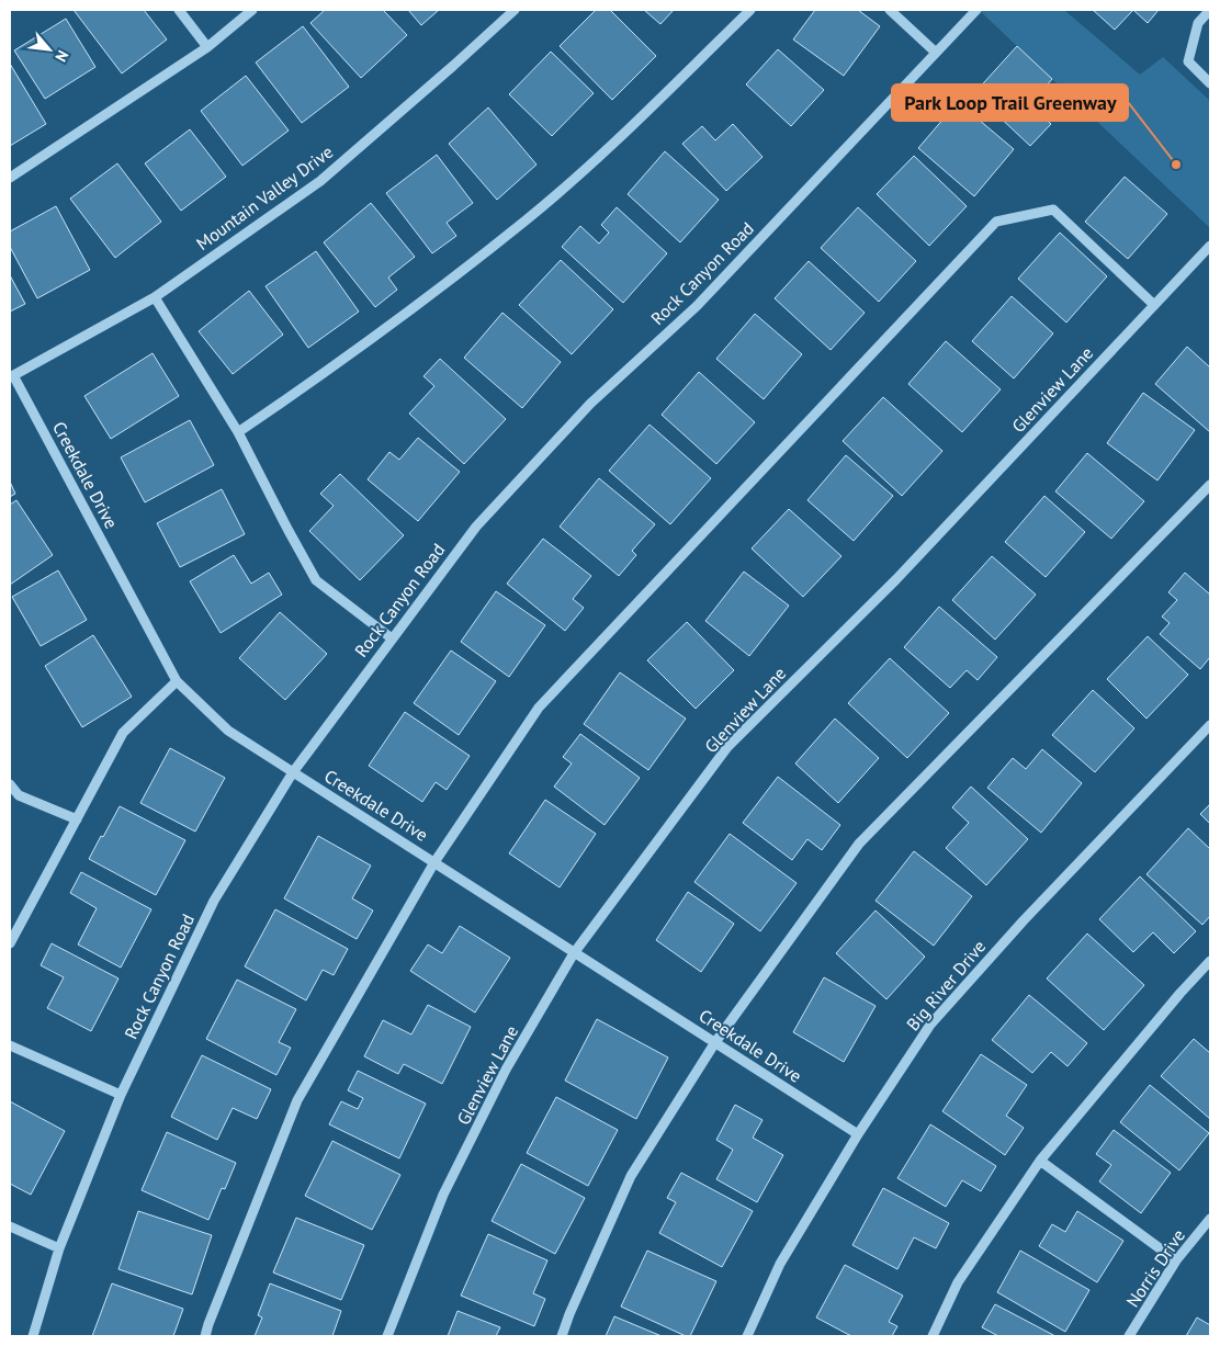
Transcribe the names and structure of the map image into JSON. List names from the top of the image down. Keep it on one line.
{"streets":{"street":["Mountain Valley Drive","Rock Canyon Road","Glenview Lane","Creekdale Drive","Big River Drive","Norris Drive"]},"crossings":[["Mountain Valley Drive","Creekdale Drive"],["Rock Canyon Road","Creekdale Drive"],["Glenview Lane","Creekdale Drive"],["Creekdale Drive","Big River Drive"]],"places":["Park Loop Trail Greenway"],"north":"bottom right"}
